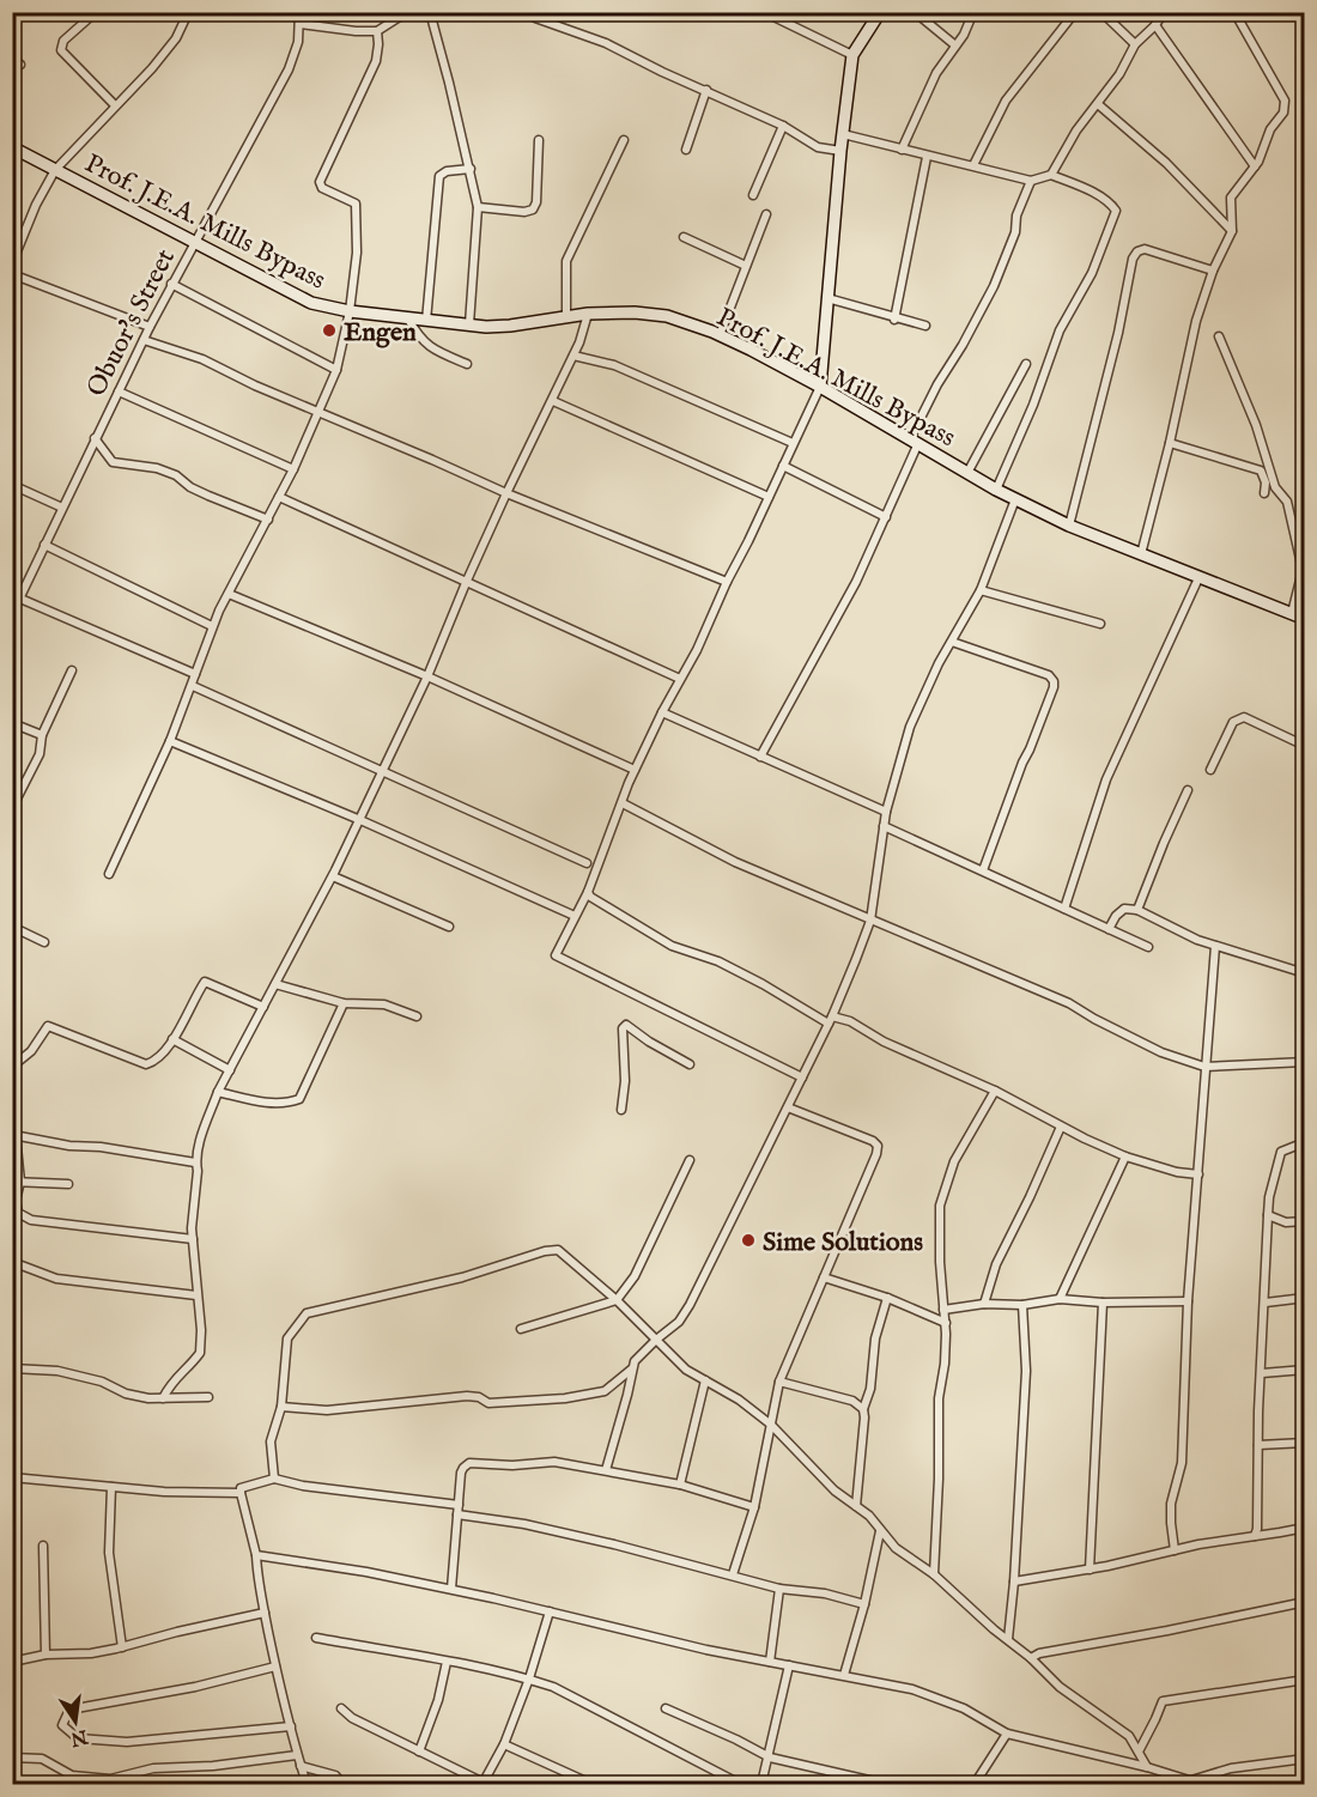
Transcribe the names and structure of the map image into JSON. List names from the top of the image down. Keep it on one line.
{"streets":{"street":["Prof. J.E.A. Mills Bypass","Obuor’s Street"]},"crossings":[["Prof. J.E.A. Mills Bypass","Obuor’s Street"]],"places":["Engen","Sime Solutions"],"north":"bottom"}
